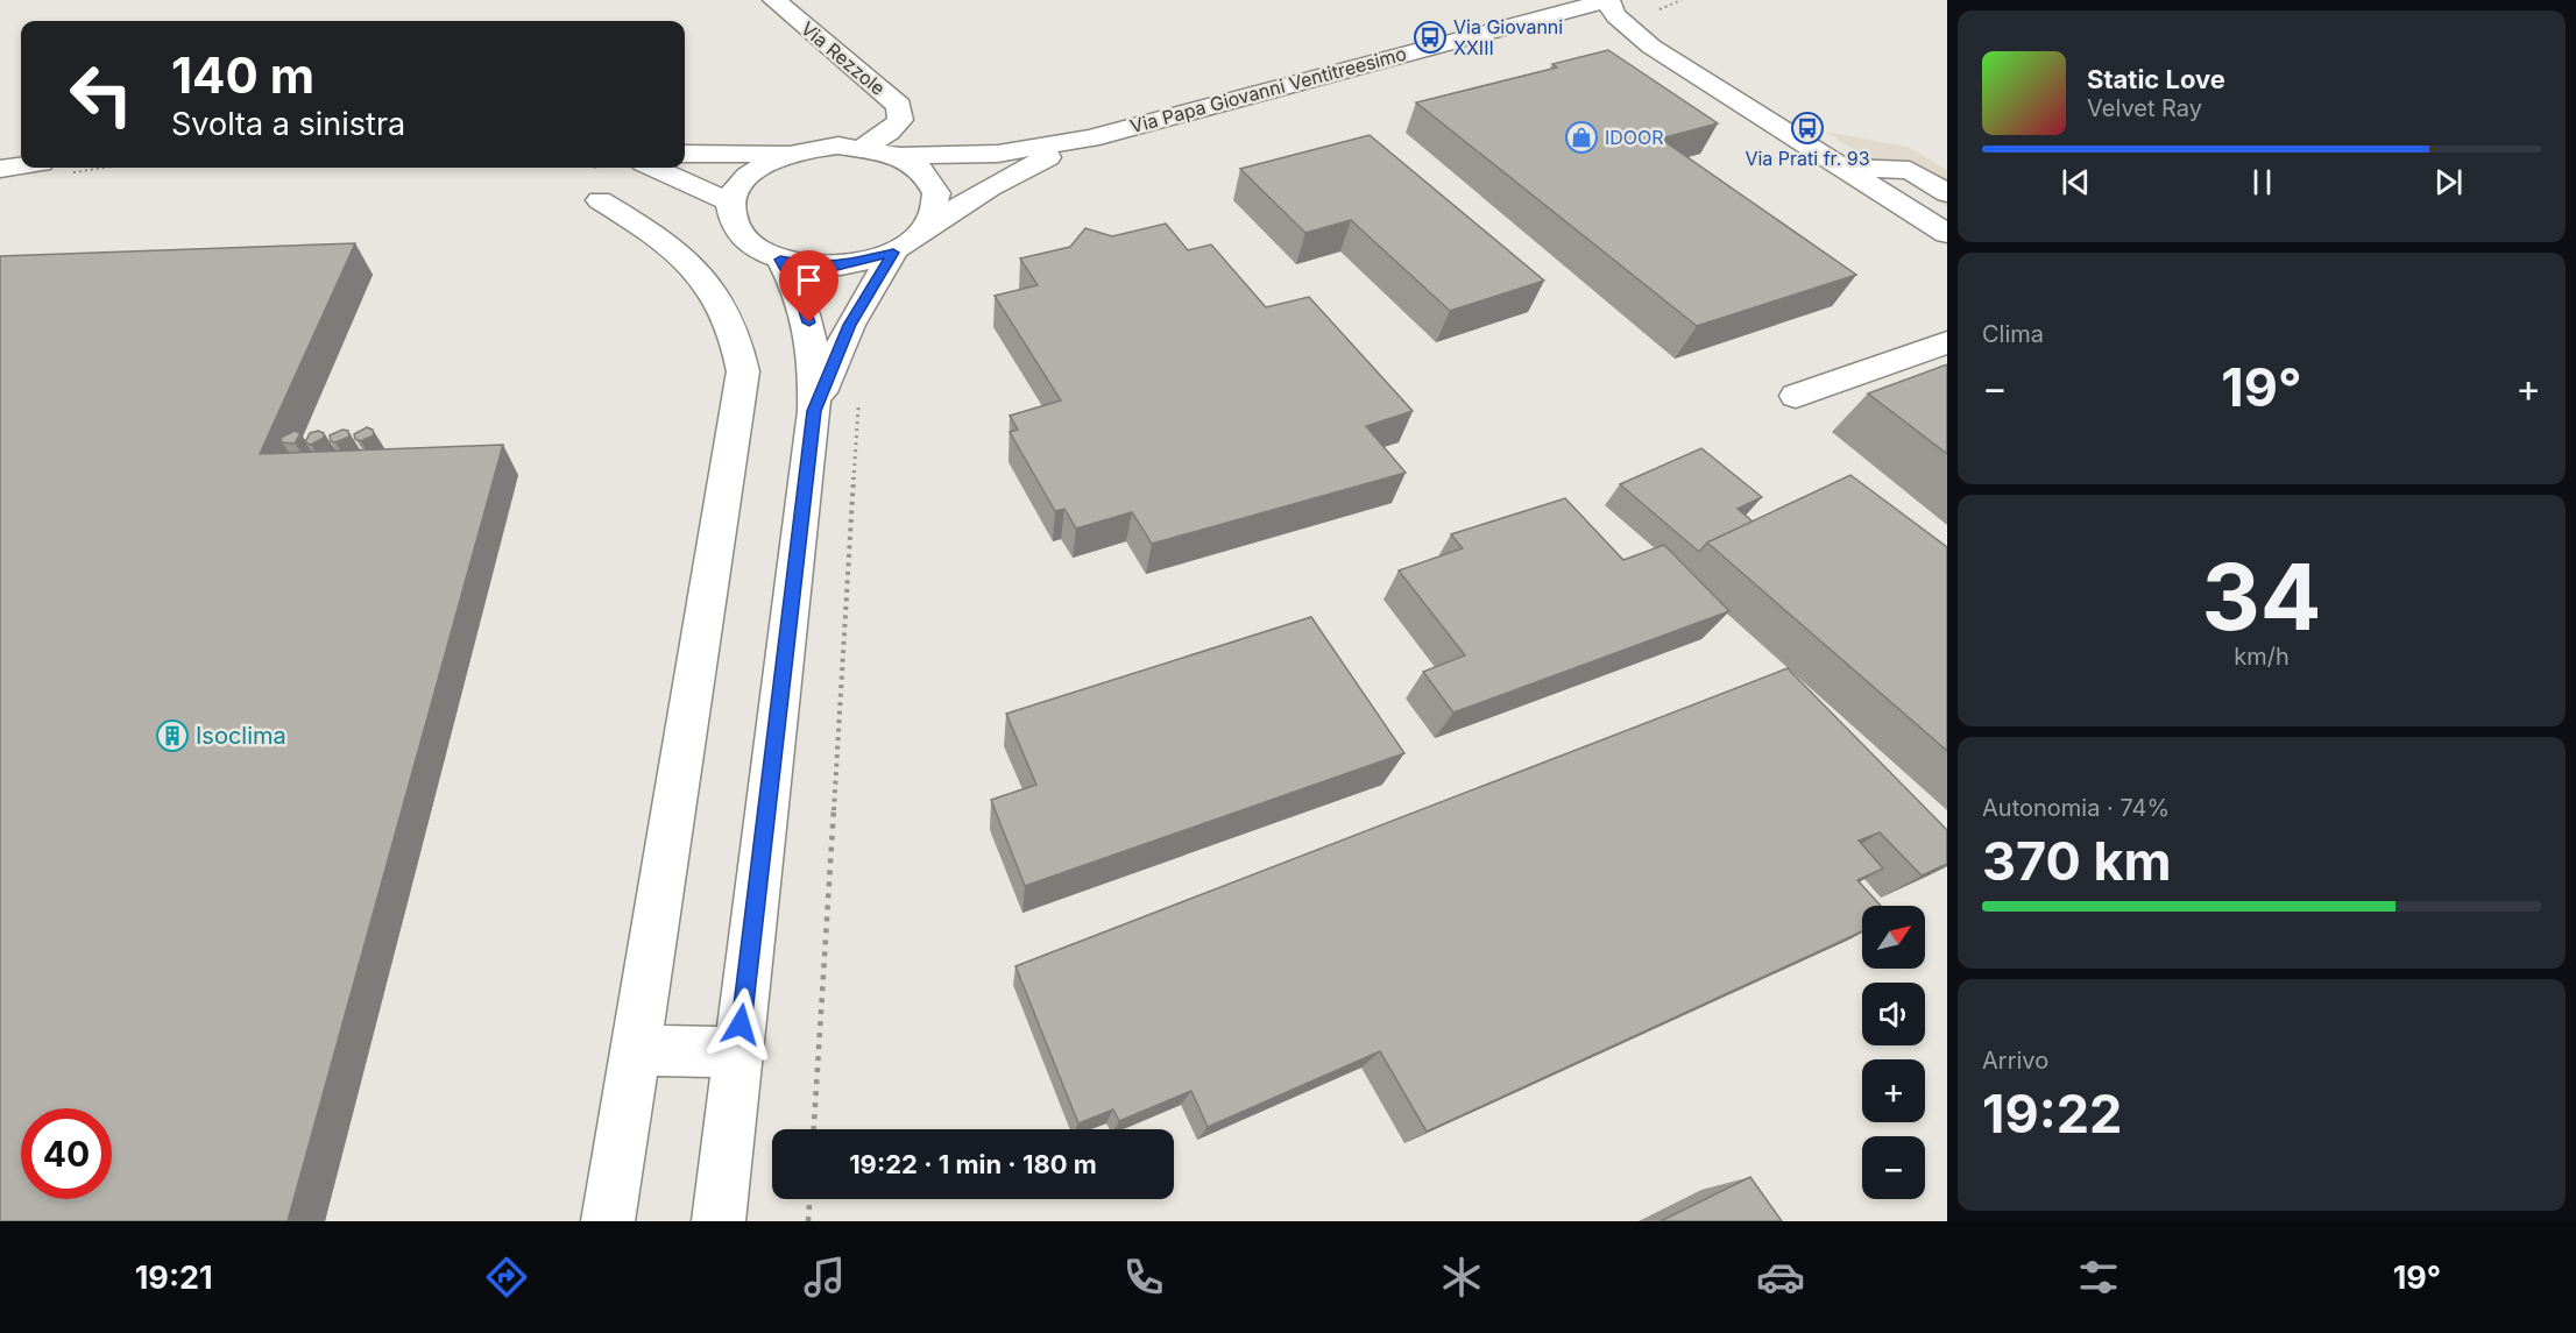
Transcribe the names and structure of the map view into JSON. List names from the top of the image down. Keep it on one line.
{"streets":{"street":["Via Rezzole","Via Papa Giovanni Ventitreesimo"]},"crossings":[["Via Rezzole","Via Papa Giovanni Ventitreesimo"]],"places":{"bus stop":["Via Giovanni XXIII","Via Prati fr. 93"],"shop":["IDOOR"],"building":["Isoclima"]},"north":"top right","page":{"turn":["140 m","Svolta a sinistra"],"song":["Static Love","Velvet Ray"],"tile":["Clima",["34","km/h"],["Autonomia · 74%","370 km"],["Arrivo","19:22"]],"heat":["−","19°","+"],"map_buttons":["+","−"],"limit":"40","trip":"19:22 · 1 min · 180 m","tabs":["19:21","19°"]}}
